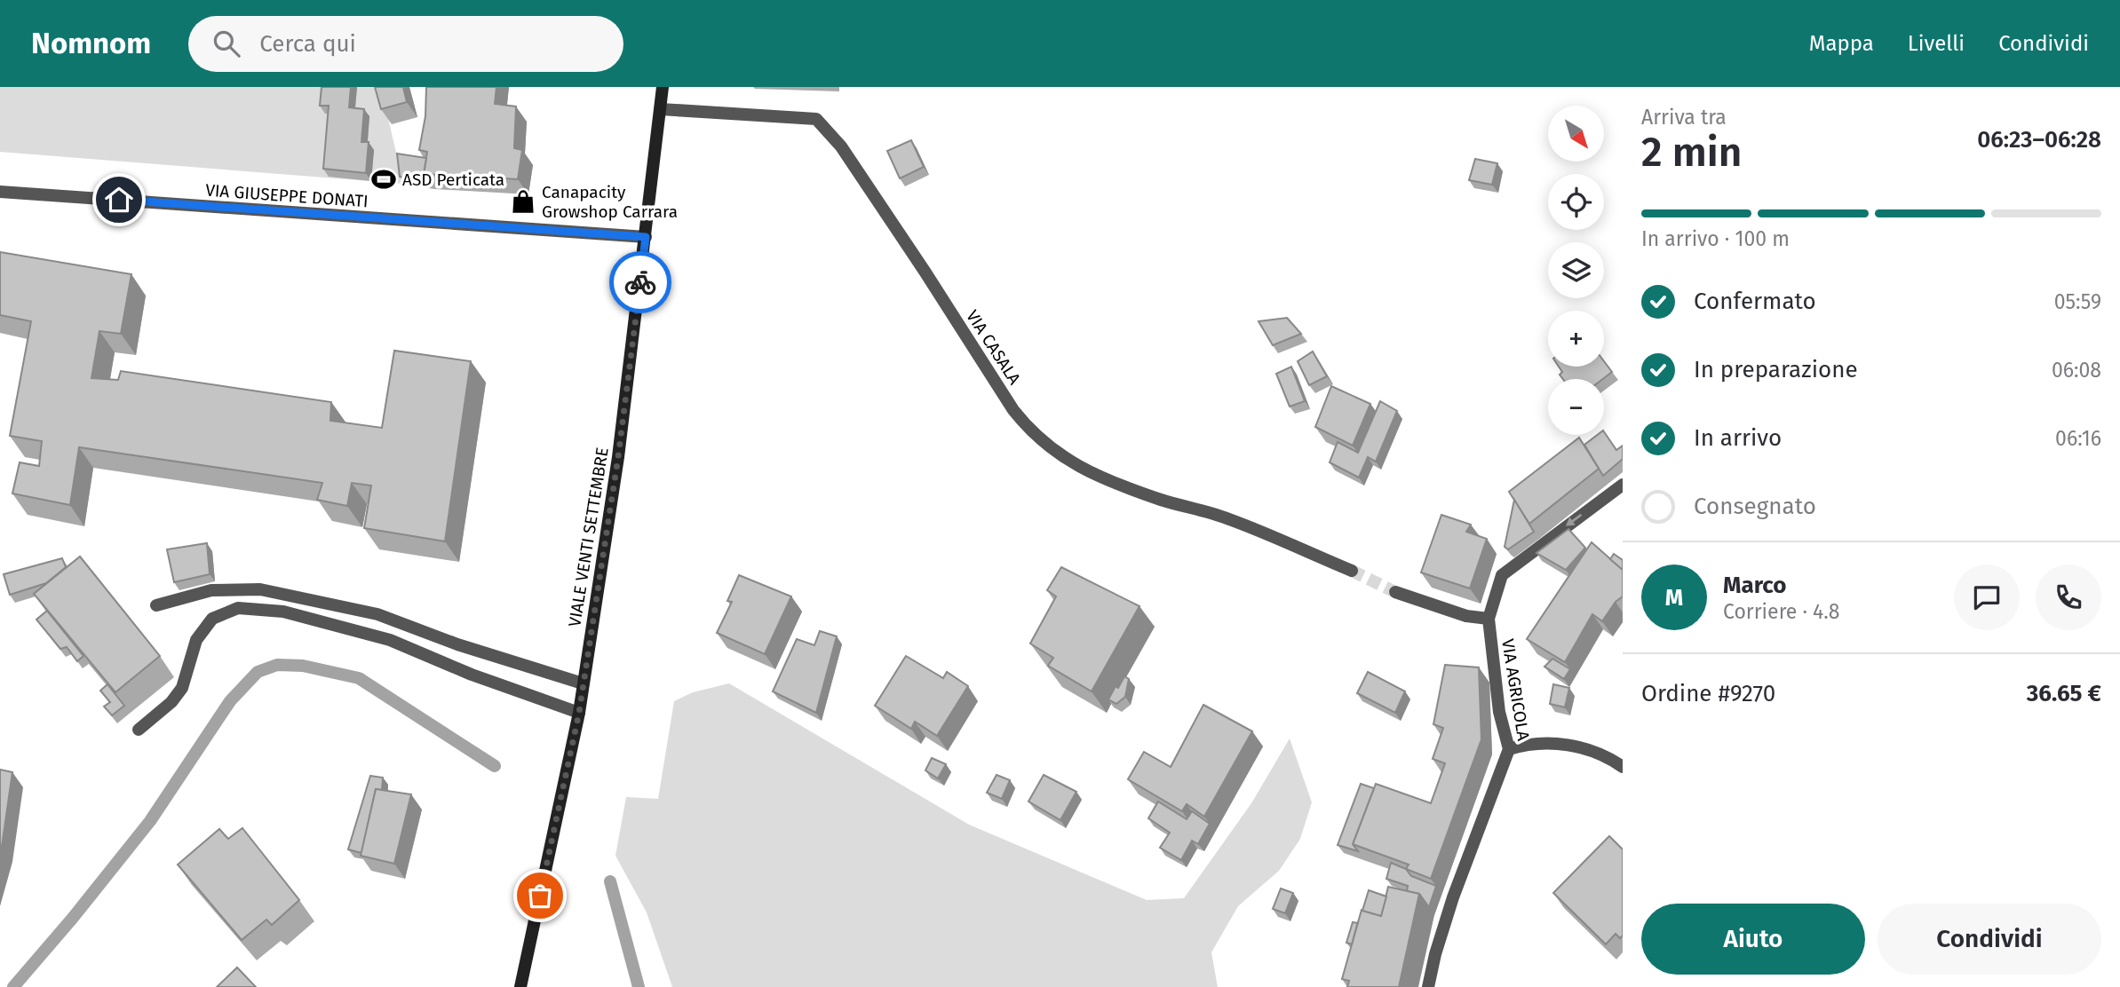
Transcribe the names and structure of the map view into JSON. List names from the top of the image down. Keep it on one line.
{"streets":{"main road":["VIALE VENTI SETTEMBRE"],"street":["VIA GIUSEPPE DONATI","VIA CASALA","VIA AGRICOLA"]},"crossings":[["VIA GIUSEPPE DONATI","VIALE VENTI SETTEMBRE"],["VIA CASALA","VIALE VENTI SETTEMBRE"]],"places":{"sports":["ASD Perticata"],"shop":["Canapacity Growshop Carrara"]},"north":"bottom right","page":{"header":"Nomnom","search":"Cerca qui","nav":["Mappa","Livelli","Condividi"],"heading":["2 min","Arriva tra","06:23–06:28"],"panel":["Marco","Corriere · 4.8","Ordine #9270","36.65 €"],"map_buttons":["+","−"],"bar":"In arrivo · 100 m","list":[["Confermato","05:59"],["In preparazione","06:08"],["In arrivo","06:16"],"Consegnato"],"round":"M","buttons":["Aiuto","Condividi"]}}
